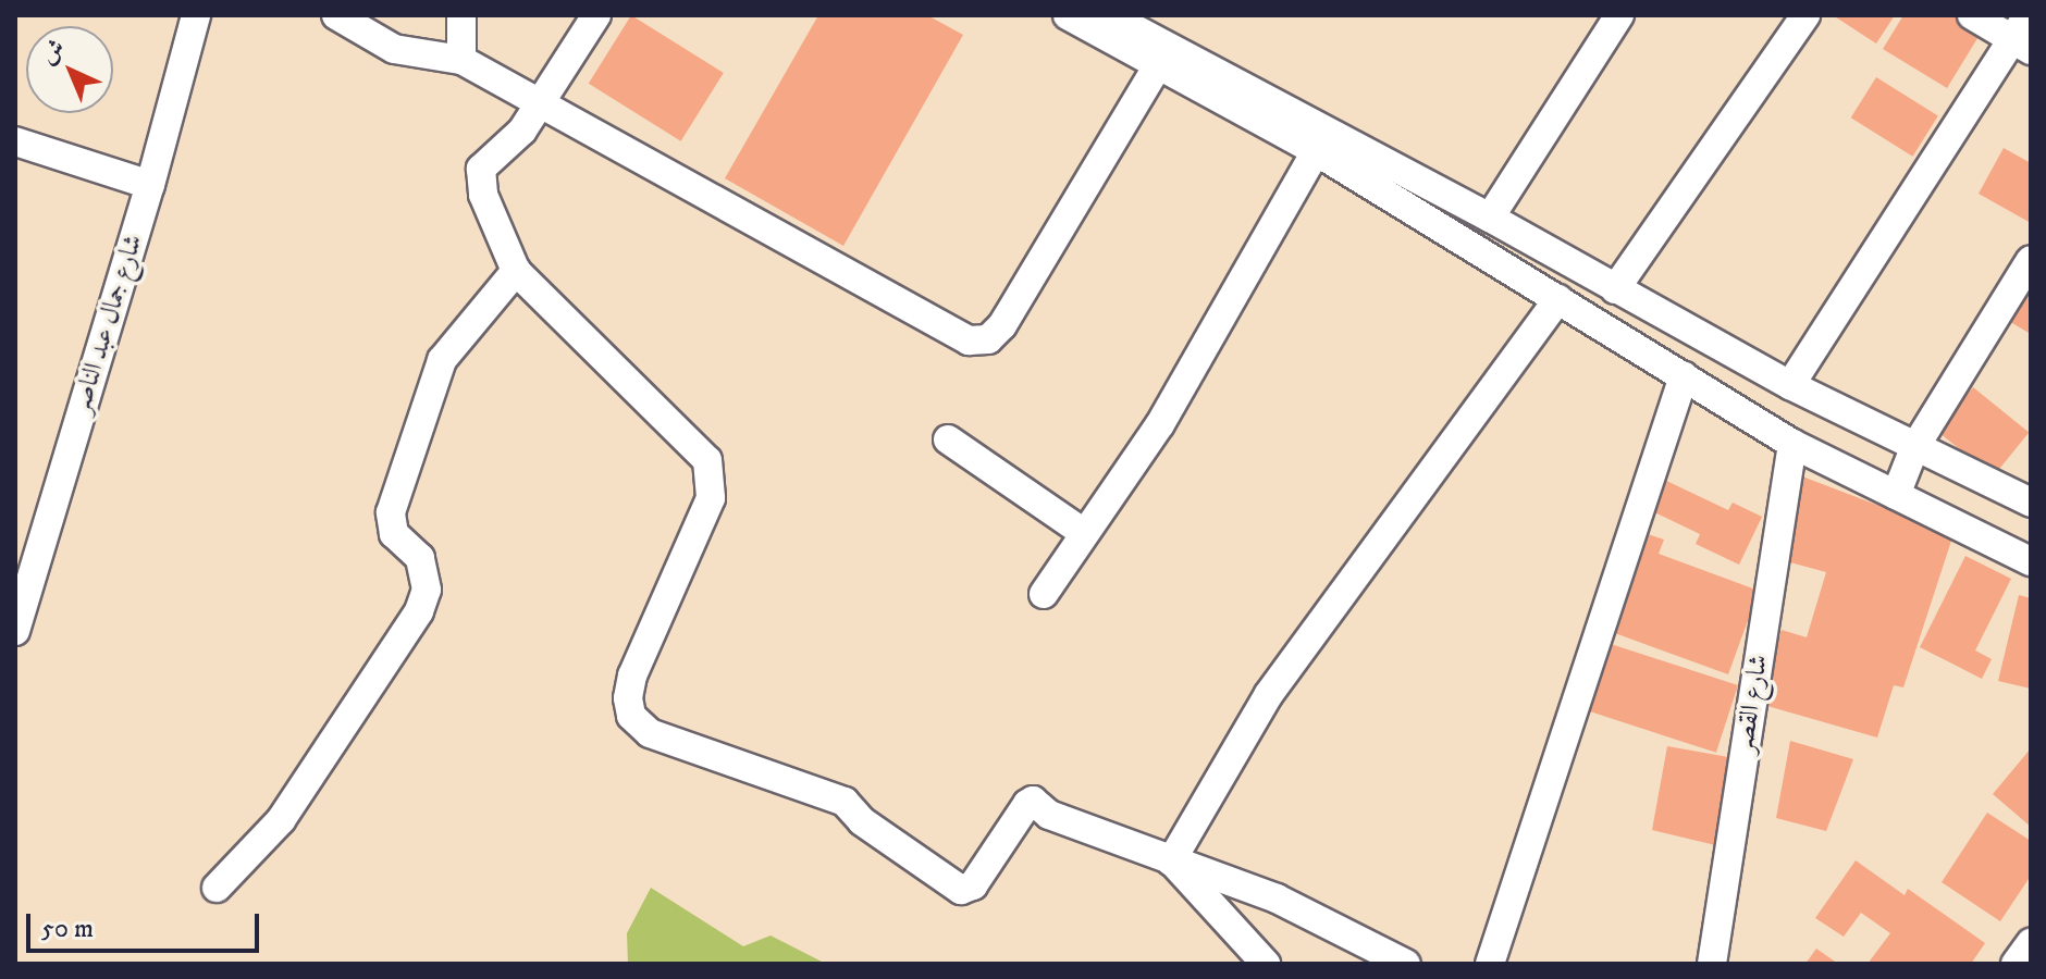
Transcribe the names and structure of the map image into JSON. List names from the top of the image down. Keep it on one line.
{"streets":{"street":["شارع جمال عبد الناصر","شارع القصر"]},"scale_bar":"50 m","north":"top left"}
